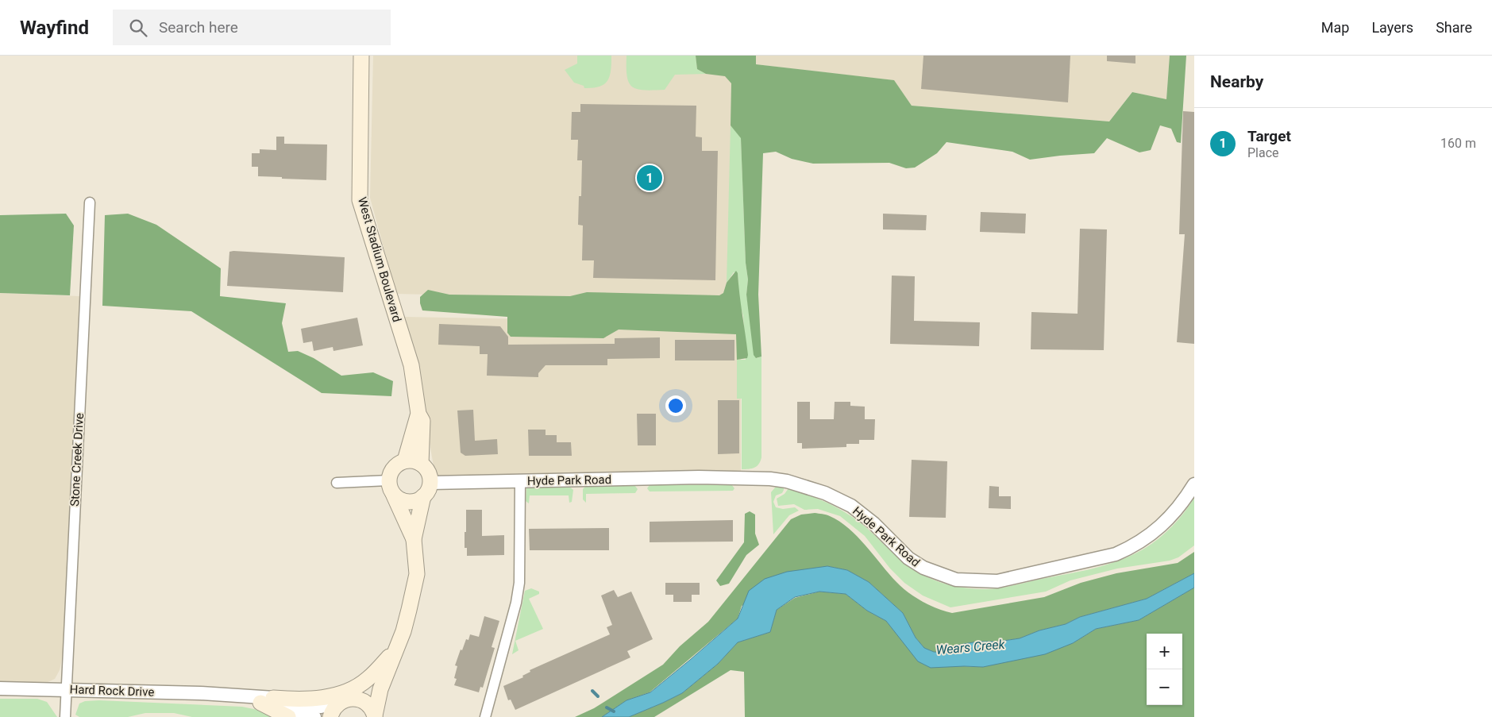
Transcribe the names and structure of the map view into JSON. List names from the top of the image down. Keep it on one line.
{"streets":{"main road":["West Stadium Boulevard"],"street":["Stone Creek Drive","Hyde Park Road","Hard Rock Drive"]},"crossings":[["West Stadium Boulevard","Hyde Park Road"],["Stone Creek Drive","Hard Rock Drive"]],"water":["Wears Creek"],"page":{"header":"Wayfind","search":"Search here","nav":["Map","Layers","Share"],"heading":"Nearby","list":[{"mark":"1","name":"Target","note":"Place","value":"160 m"}],"pins":"1","map_buttons":["+","−"]}}
